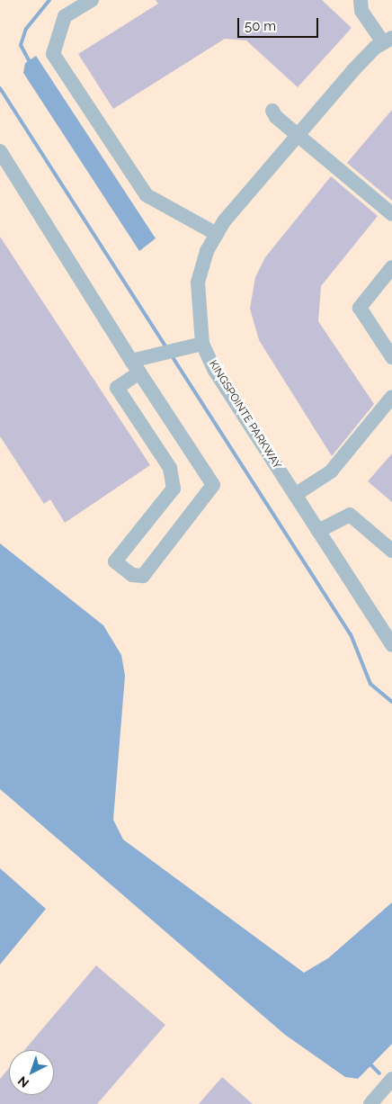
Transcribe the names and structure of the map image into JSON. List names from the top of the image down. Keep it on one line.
{"streets":{"street":["KINGSPOINTE PARKWAY"]},"scale_bar":"50 m","north":"bottom left"}
